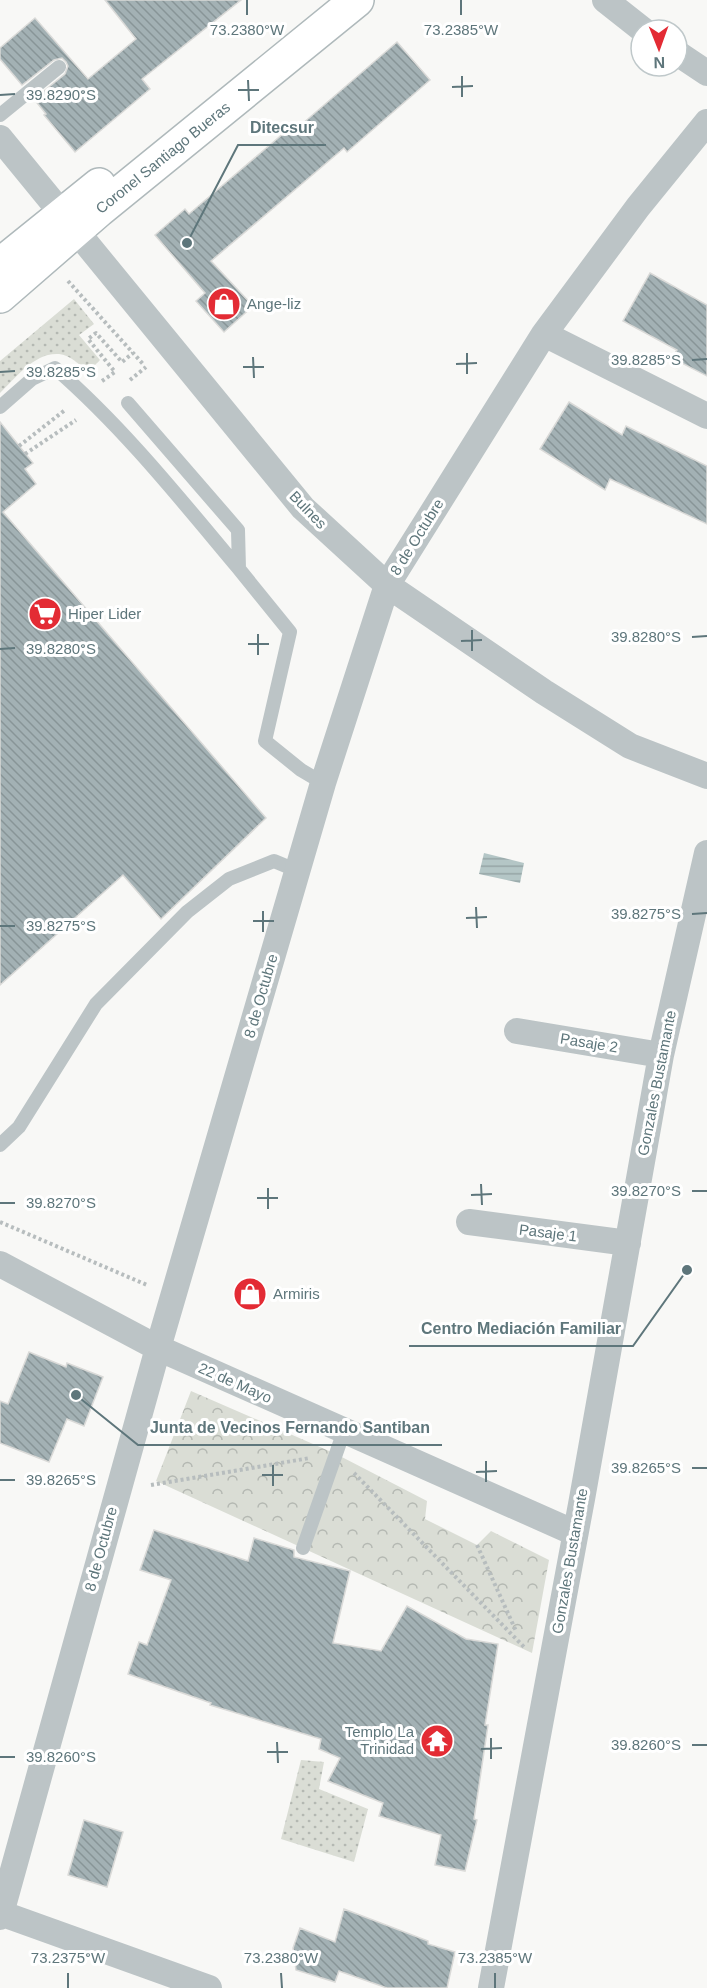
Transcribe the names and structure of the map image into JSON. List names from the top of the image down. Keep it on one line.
{"streets":{"main road":["Coronel Santiago Bueras"],"street":["Bulnes","8 de Octubre","Pasaje 2","Gonzales Bustamante","Pasaje 1","22 de Mayo"]},"crossings":[["Coronel Santiago Bueras","Bulnes"],["Bulnes","8 de Octubre"],["8 de Octubre","22 de Mayo"],["Pasaje 2","Gonzales Bustamante"],["Gonzales Bustamante","Pasaje 1"],["Gonzales Bustamante","22 de Mayo"]],"places":{"other":["Ditecsur","Centro Mediación Familiar","Junta de Vecinos Fernando Santiban"],"shop":["Ange-liz","Armiris"],"supermarket":["Hiper Lider"],"temple":["Templo La Trinidad"]},"north":"bottom","coordinates":["73.2380°W","73.2385°W","39.8290°S","39.8285°S","39.8280°S","39.8275°S","39.8270°S","39.8265°S","39.8260°S","73.2375°W"]}
